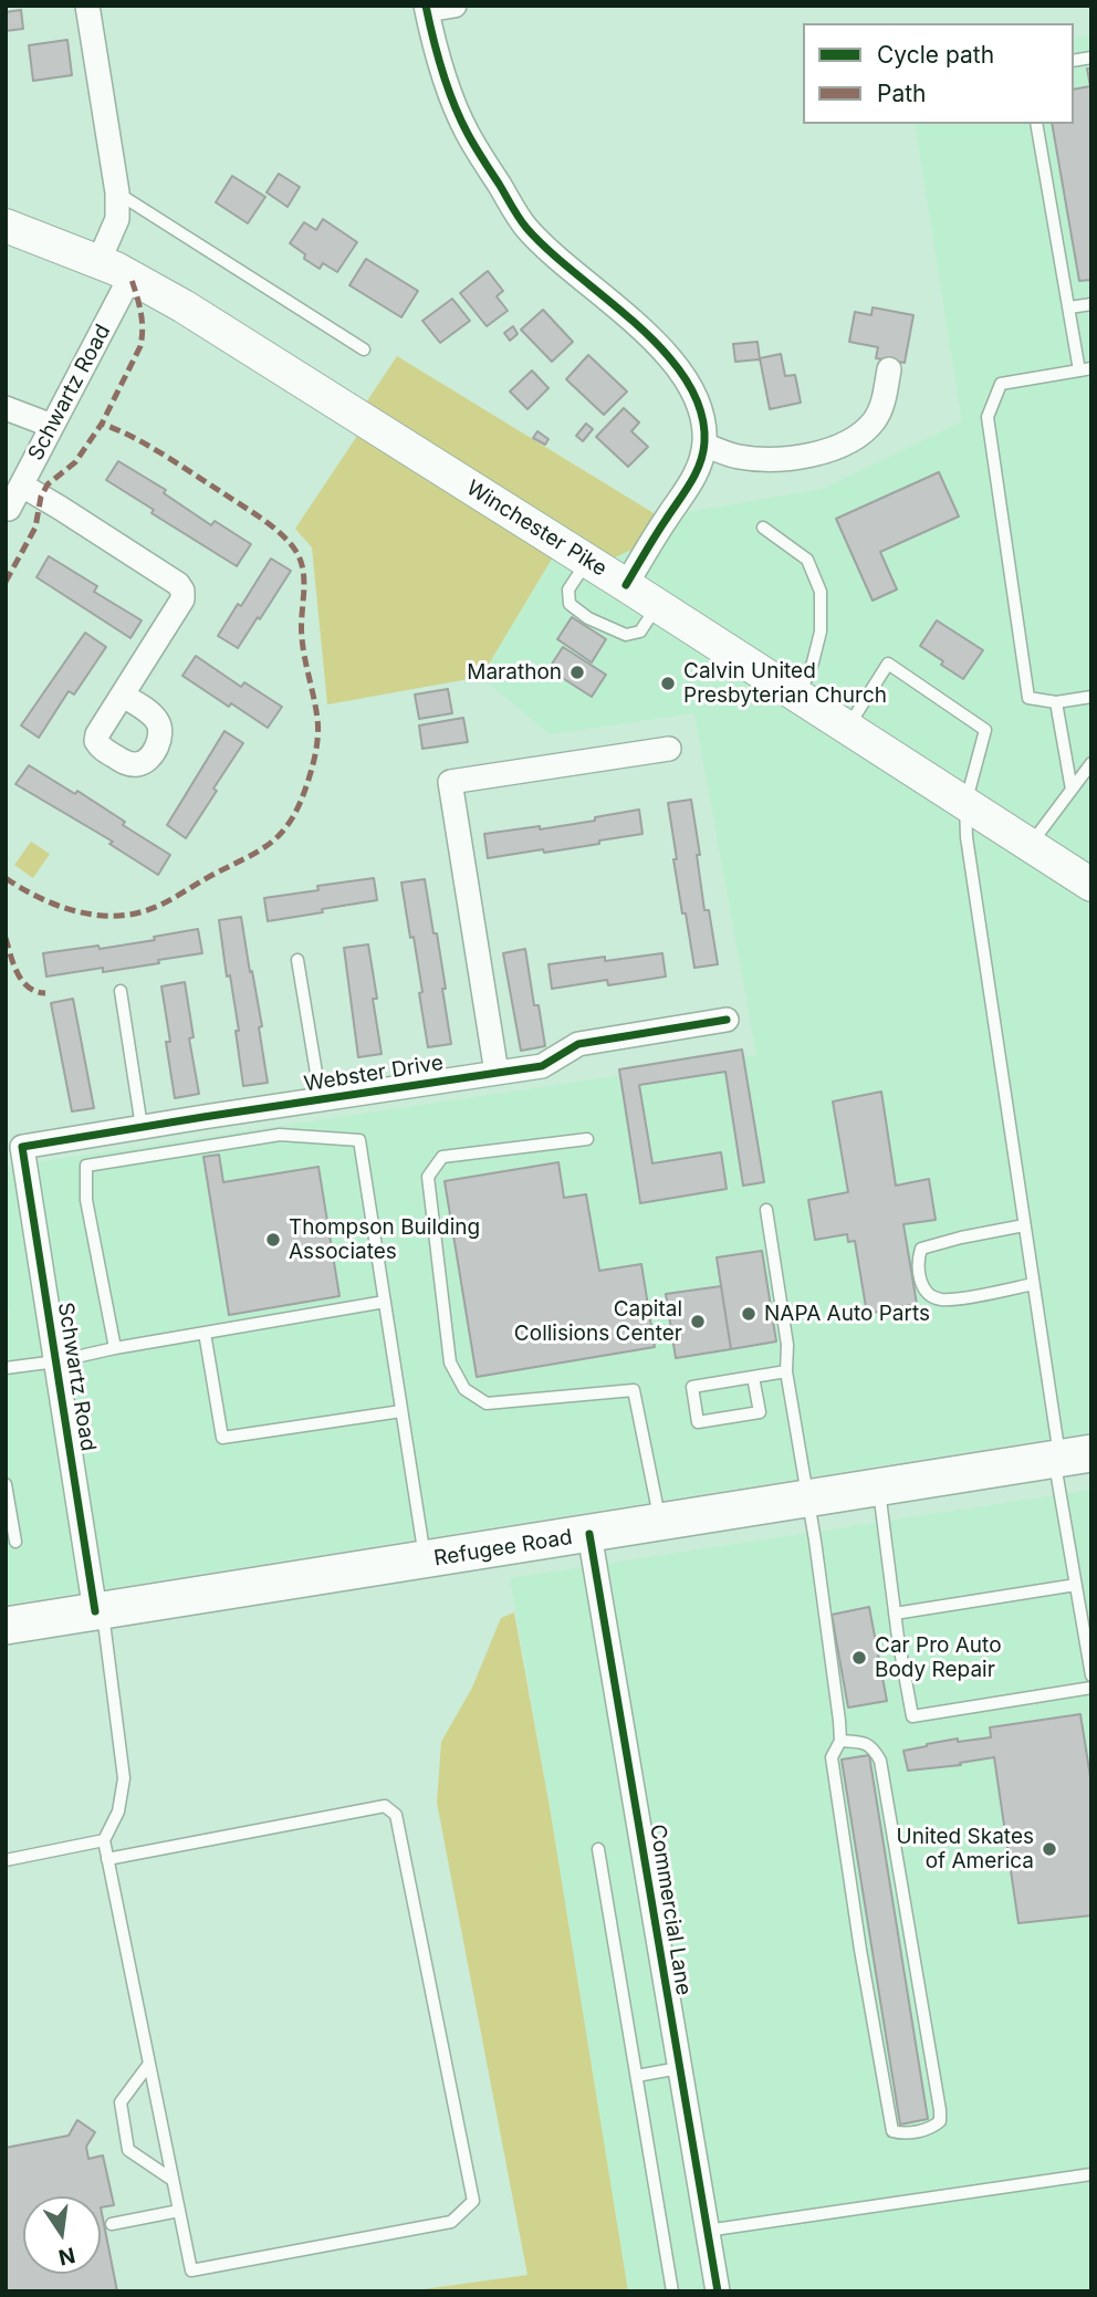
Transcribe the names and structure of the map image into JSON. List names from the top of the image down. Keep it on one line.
{"streets":{"main road":["Winchester Pike","Refugee Road"],"street":["Schwartz Road","Webster Drive","Commercial Lane"]},"crossings":[["Schwartz Road","Winchester Pike"],["Schwartz Road","Webster Drive"],["Schwartz Road","Refugee Road"],["Refugee Road","Commercial Lane"]],"places":["Marathon","Calvin United Presbyterian Church","Thompson Building Associates","NAPA Auto Parts","Capital Collisions Center","Car Pro Auto Body Repair","United Skates of America"],"legend":["Cycle path","Path"],"north":"bottom"}
